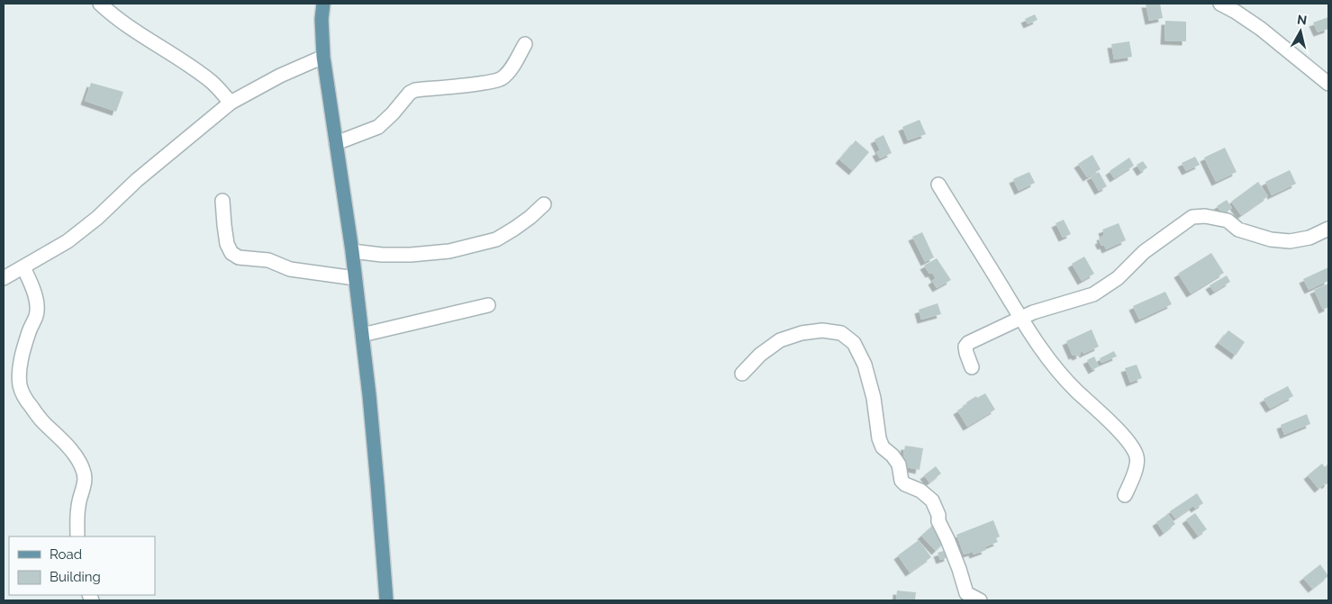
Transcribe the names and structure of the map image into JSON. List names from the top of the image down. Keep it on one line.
{"legend":["Road","Building"],"north":"top"}
